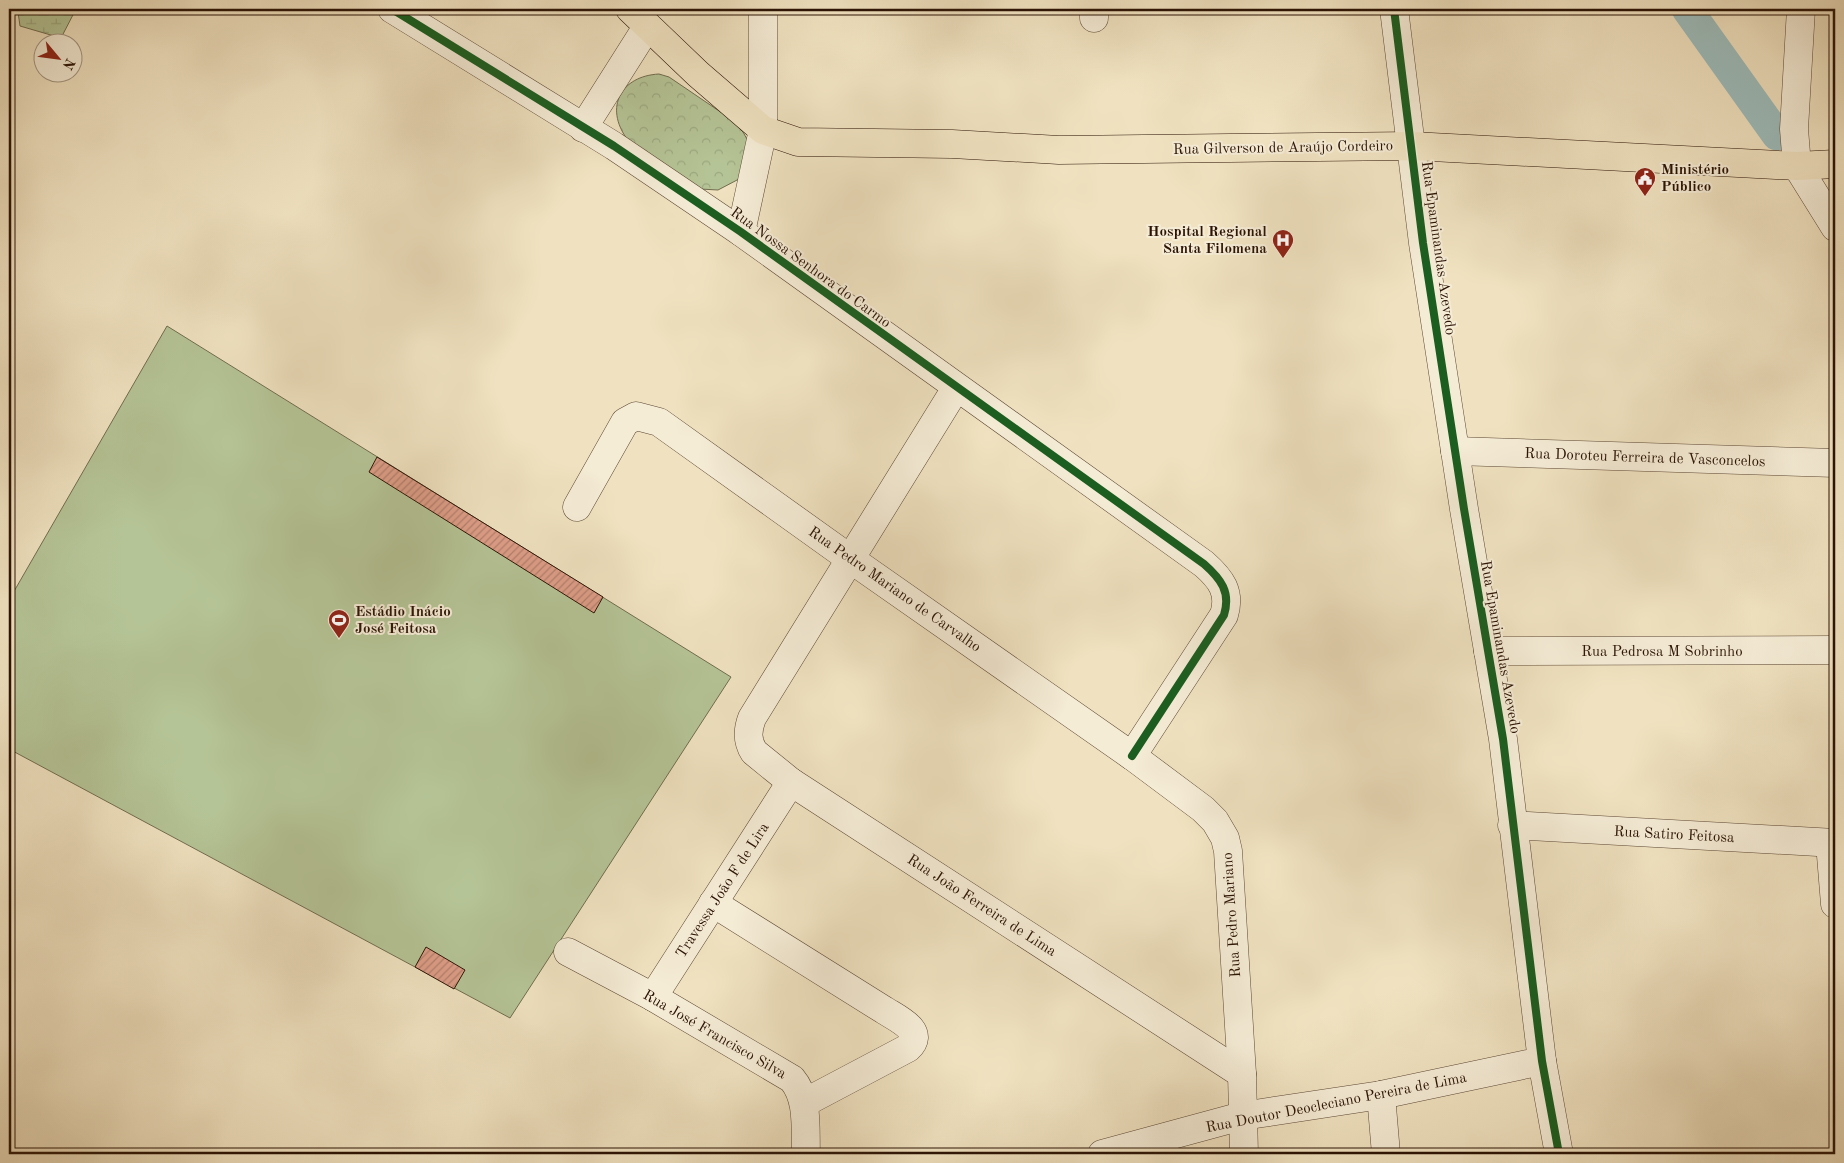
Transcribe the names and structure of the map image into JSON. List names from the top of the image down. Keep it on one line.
{"streets":{"main road":["Rua Gilverson de Araújo Cordeiro"],"street":["Rua Epaminandas Azevedo","Rua Nossa Senhora do Carmo","Rua Doroteu Ferreira de Vasconcelos","Rua Pedro Mariano de Carvalho","Rua Pedrosa M Sobrinho","Rua Satiro Feitosa","Travessa João F de Lira","Rua João Ferreira de Lima","Rua Pedro Mariano","Rua José Francisco Silva","Rua Doutor Deocleciano Pereira de Lima"]},"crossings":[["Rua Gilverson de Araújo Cordeiro","Rua Epaminandas Azevedo"],["Rua Epaminandas Azevedo","Rua Doroteu Ferreira de Vasconcelos"],["Rua Epaminandas Azevedo","Rua Pedrosa M Sobrinho"],["Rua Epaminandas Azevedo","Rua Satiro Feitosa"],["Rua Epaminandas Azevedo","Rua Doutor Deocleciano Pereira de Lima"],["Rua Nossa Senhora do Carmo","Rua Pedro Mariano de Carvalho"],["Rua Nossa Senhora do Carmo","Rua Pedro Mariano"],["Rua Pedro Mariano de Carvalho","Rua João Ferreira de Lima"],["Rua Pedro Mariano de Carvalho","Rua Pedro Mariano"],["Travessa João F de Lira","Rua João Ferreira de Lima"],["Travessa João F de Lira","Rua José Francisco Silva"],["Rua João Ferreira de Lima","Rua Pedro Mariano"],["Rua Pedro Mariano","Rua Doutor Deocleciano Pereira de Lima"]],"places":{"public building":["Ministério Público"],"hospital":["Hospital Regional Santa Filomena"],"sports":["Estádio Inácio José Feitosa"]},"north":"bottom right"}
